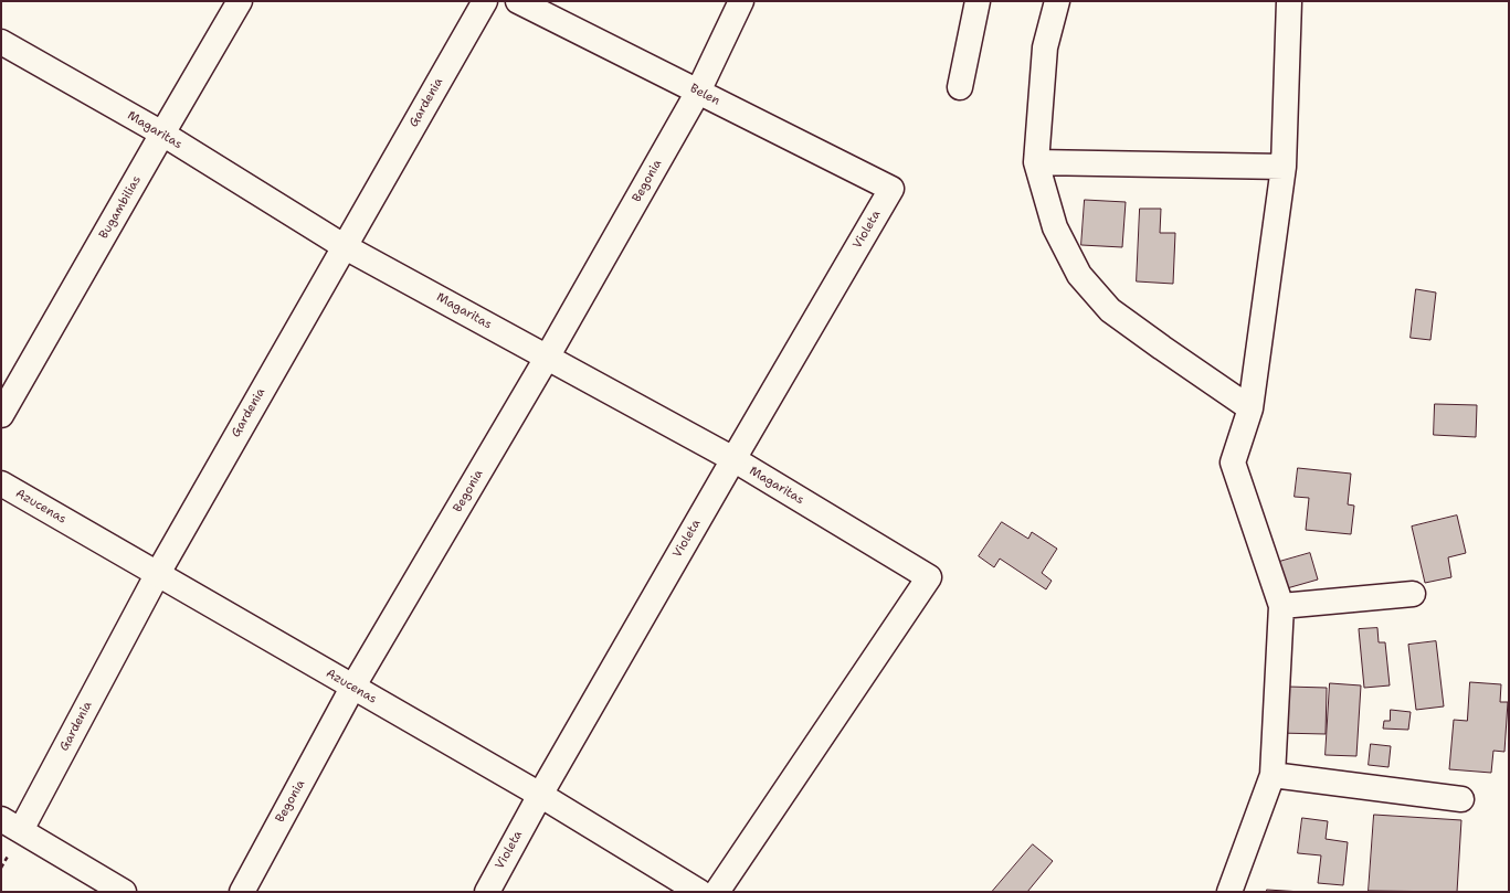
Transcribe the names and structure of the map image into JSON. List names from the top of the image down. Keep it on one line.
{"streets":{"street":["Belen","Gardenia","Magaritas","Begonia","Bugambilias","Violeta","Azucenas"]},"crossings":[["Belen","Begonia"],["Belen","Violeta"],["Gardenia","Magaritas"],["Gardenia","Azucenas"],["Magaritas","Begonia"],["Magaritas","Bugambilias"],["Magaritas","Violeta"],["Begonia","Azucenas"],["Violeta","Azucenas"]]}
